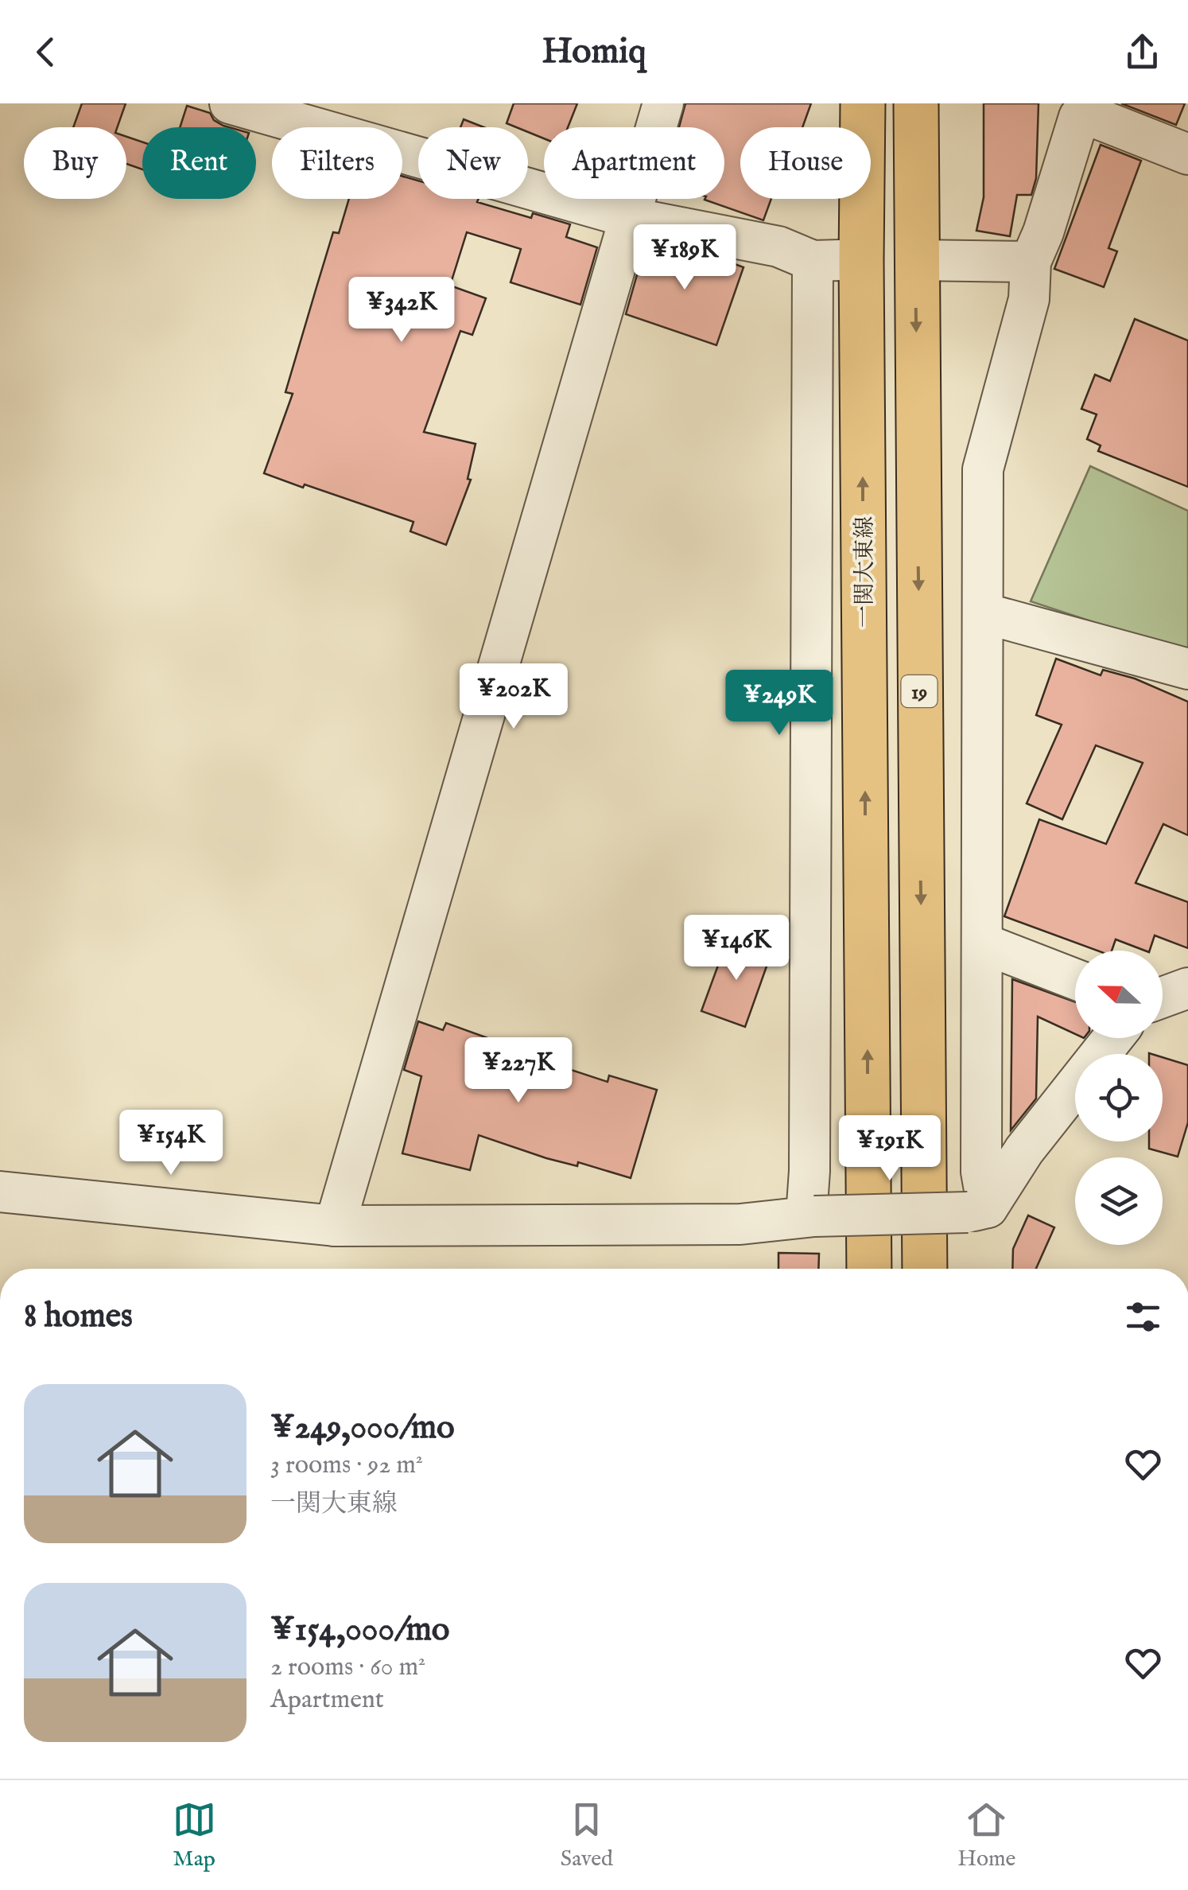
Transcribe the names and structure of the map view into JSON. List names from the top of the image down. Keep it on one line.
{"streets":{"main road":["一関大東線","19"]},"north":"left","page":{"header":"Homiq","chip":["Buy","Rent","Filters","New","Apartment","House"],"price":["¥189K","¥342K","¥202K","¥249K","¥146K","¥227K","¥154K","¥191K"],"heading":"8 homes","list":[{"name":"¥249,000/mo","note":"3 rooms · 92 m² · 一関大東線"},{"name":"¥154,000/mo","note":"2 rooms · 60 m² · Apartment"}],"tabs":["Map","Saved","Home"]}}
